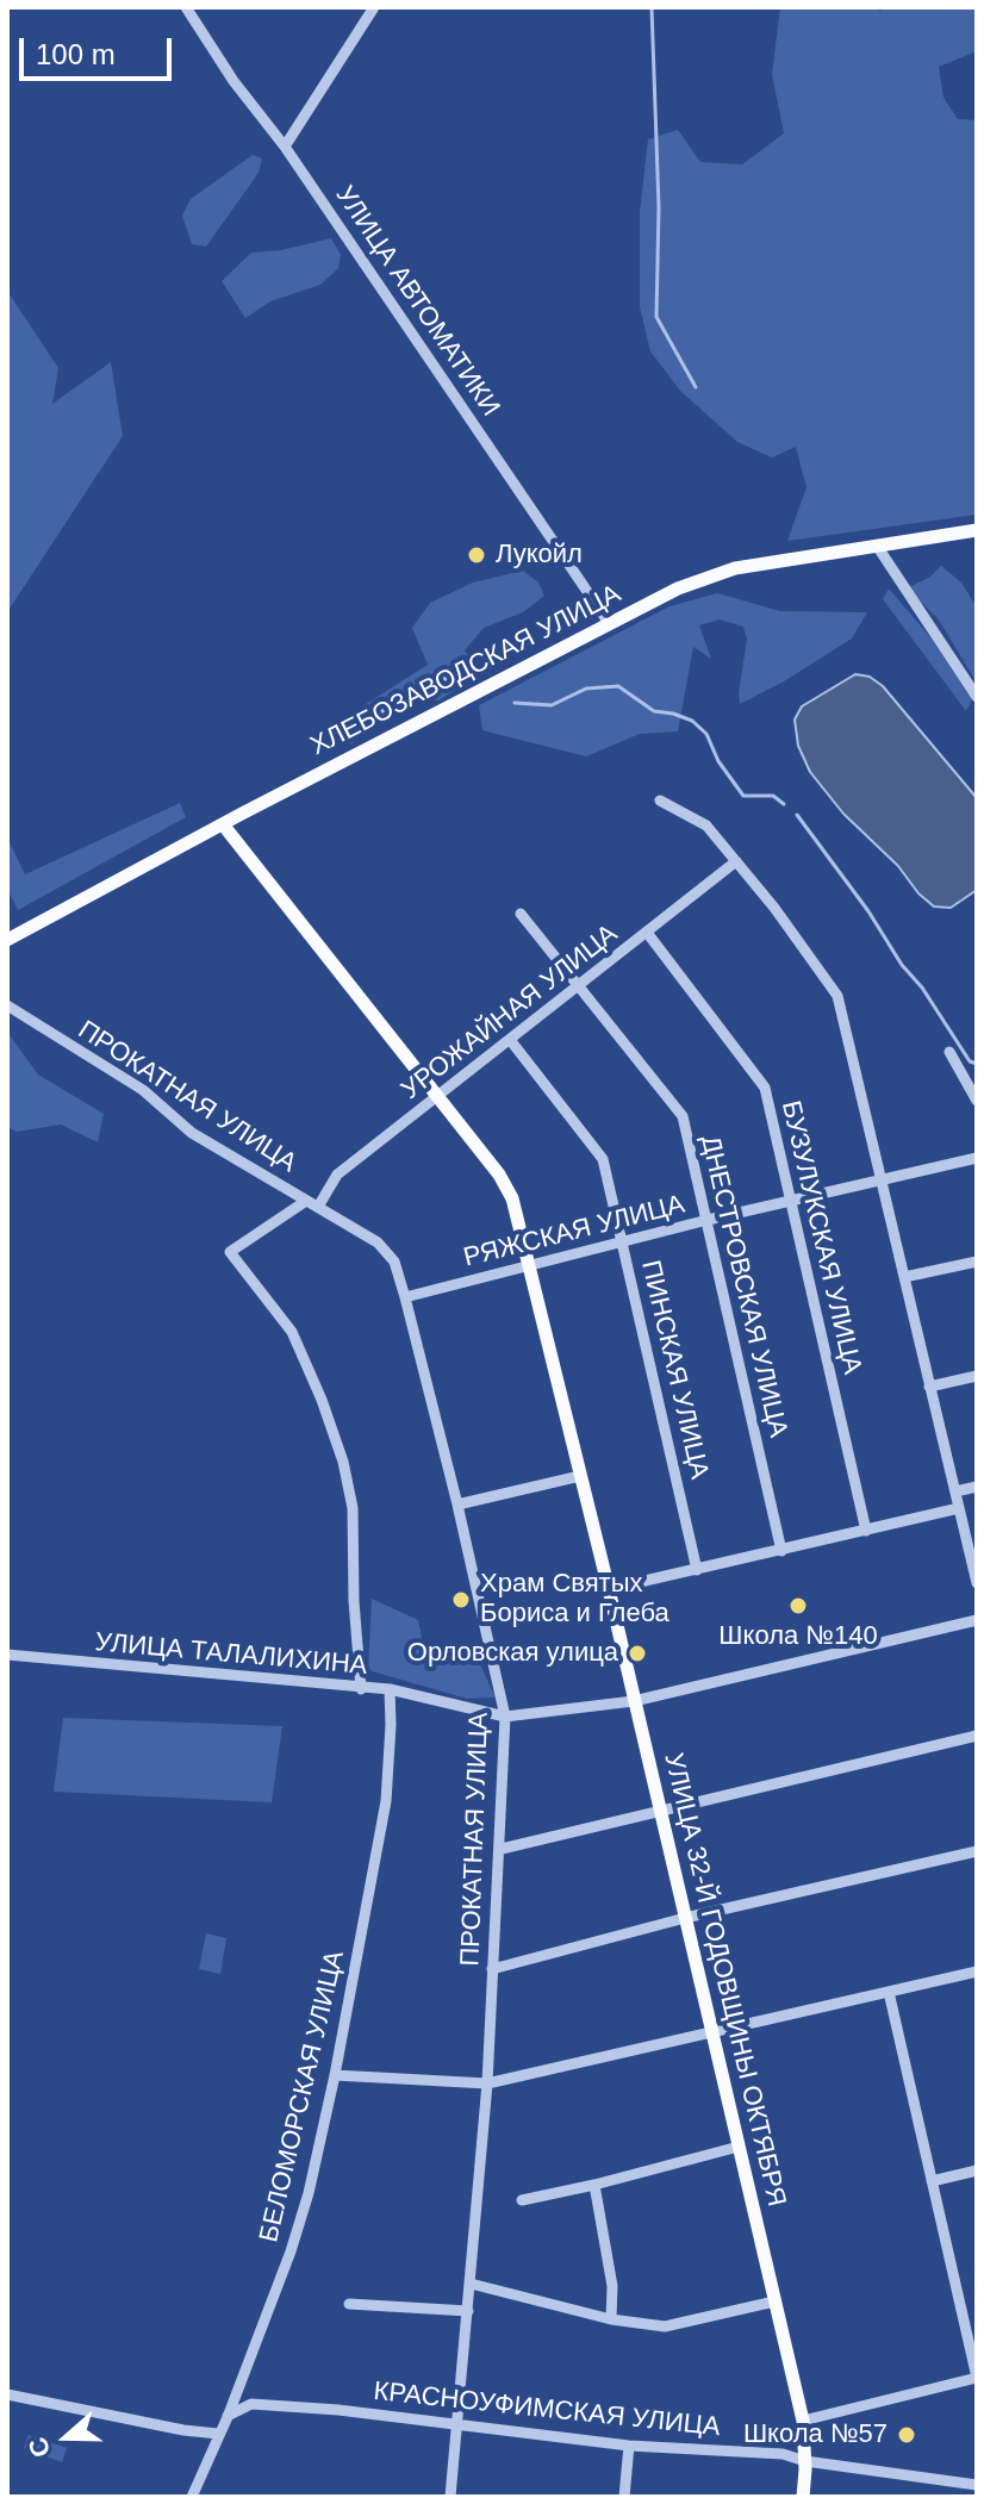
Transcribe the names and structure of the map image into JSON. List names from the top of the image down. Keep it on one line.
{"streets":{"main road":["ХЛЕБОЗАВОДСКАЯ УЛИЦА","УЛИЦА 32-Й ГОДОВЩИНЫ ОКТЯБРЯ"],"street":["УЛИЦА АВТОМАТИКИ","УРОЖАЙНАЯ УЛИЦА","ПРОКАТНАЯ УЛИЦА","РЯЖСКАЯ УЛИЦА","БУЗУЛУКСКАЯ УЛИЦА","ДНЕСТРОВСКАЯ УЛИЦА","ПИНСКАЯ УЛИЦА","УЛИЦА ТАЛАЛИХИНА","БЕЛОМОРСКАЯ УЛИЦА","КРАСНОУФИМСКАЯ УЛИЦА"]},"crossings":[["УЛИЦА АВТОМАТИКИ","ХЛЕБОЗАВОДСКАЯ УЛИЦА"],["ХЛЕБОЗАВОДСКАЯ УЛИЦА","УЛИЦА 32-Й ГОДОВЩИНЫ ОКТЯБРЯ"],["УРОЖАЙНАЯ УЛИЦА","ПРОКАТНАЯ УЛИЦА"],["УРОЖАЙНАЯ УЛИЦА","БУЗУЛУКСКАЯ УЛИЦА"],["УРОЖАЙНАЯ УЛИЦА","ДНЕСТРОВСКАЯ УЛИЦА"],["УРОЖАЙНАЯ УЛИЦА","ПИНСКАЯ УЛИЦА"],["УРОЖАЙНАЯ УЛИЦА","УЛИЦА ТАЛАЛИХИНА"],["УРОЖАЙНАЯ УЛИЦА","УЛИЦА 32-Й ГОДОВЩИНЫ ОКТЯБРЯ"],["ПРОКАТНАЯ УЛИЦА","РЯЖСКАЯ УЛИЦА"],["ПРОКАТНАЯ УЛИЦА","УЛИЦА ТАЛАЛИХИНА"],["ПРОКАТНАЯ УЛИЦА","КРАСНОУФИМСКАЯ УЛИЦА"],["РЯЖСКАЯ УЛИЦА","БУЗУЛУКСКАЯ УЛИЦА"],["РЯЖСКАЯ УЛИЦА","ДНЕСТРОВСКАЯ УЛИЦА"],["РЯЖСКАЯ УЛИЦА","ПИНСКАЯ УЛИЦА"],["РЯЖСКАЯ УЛИЦА","УЛИЦА 32-Й ГОДОВЩИНЫ ОКТЯБРЯ"],["УЛИЦА ТАЛАЛИХИНА","БЕЛОМОРСКАЯ УЛИЦА"],["УЛИЦА 32-Й ГОДОВЩИНЫ ОКТЯБРЯ","КРАСНОУФИМСКАЯ УЛИЦА"],["БЕЛОМОРСКАЯ УЛИЦА","КРАСНОУФИМСКАЯ УЛИЦА"]],"places":["Лукойл","Храм Святых Бориса и Глеба","Школа №140","Орловская улица","Школа №57"],"scale_bar":"100 m","north":"left"}
